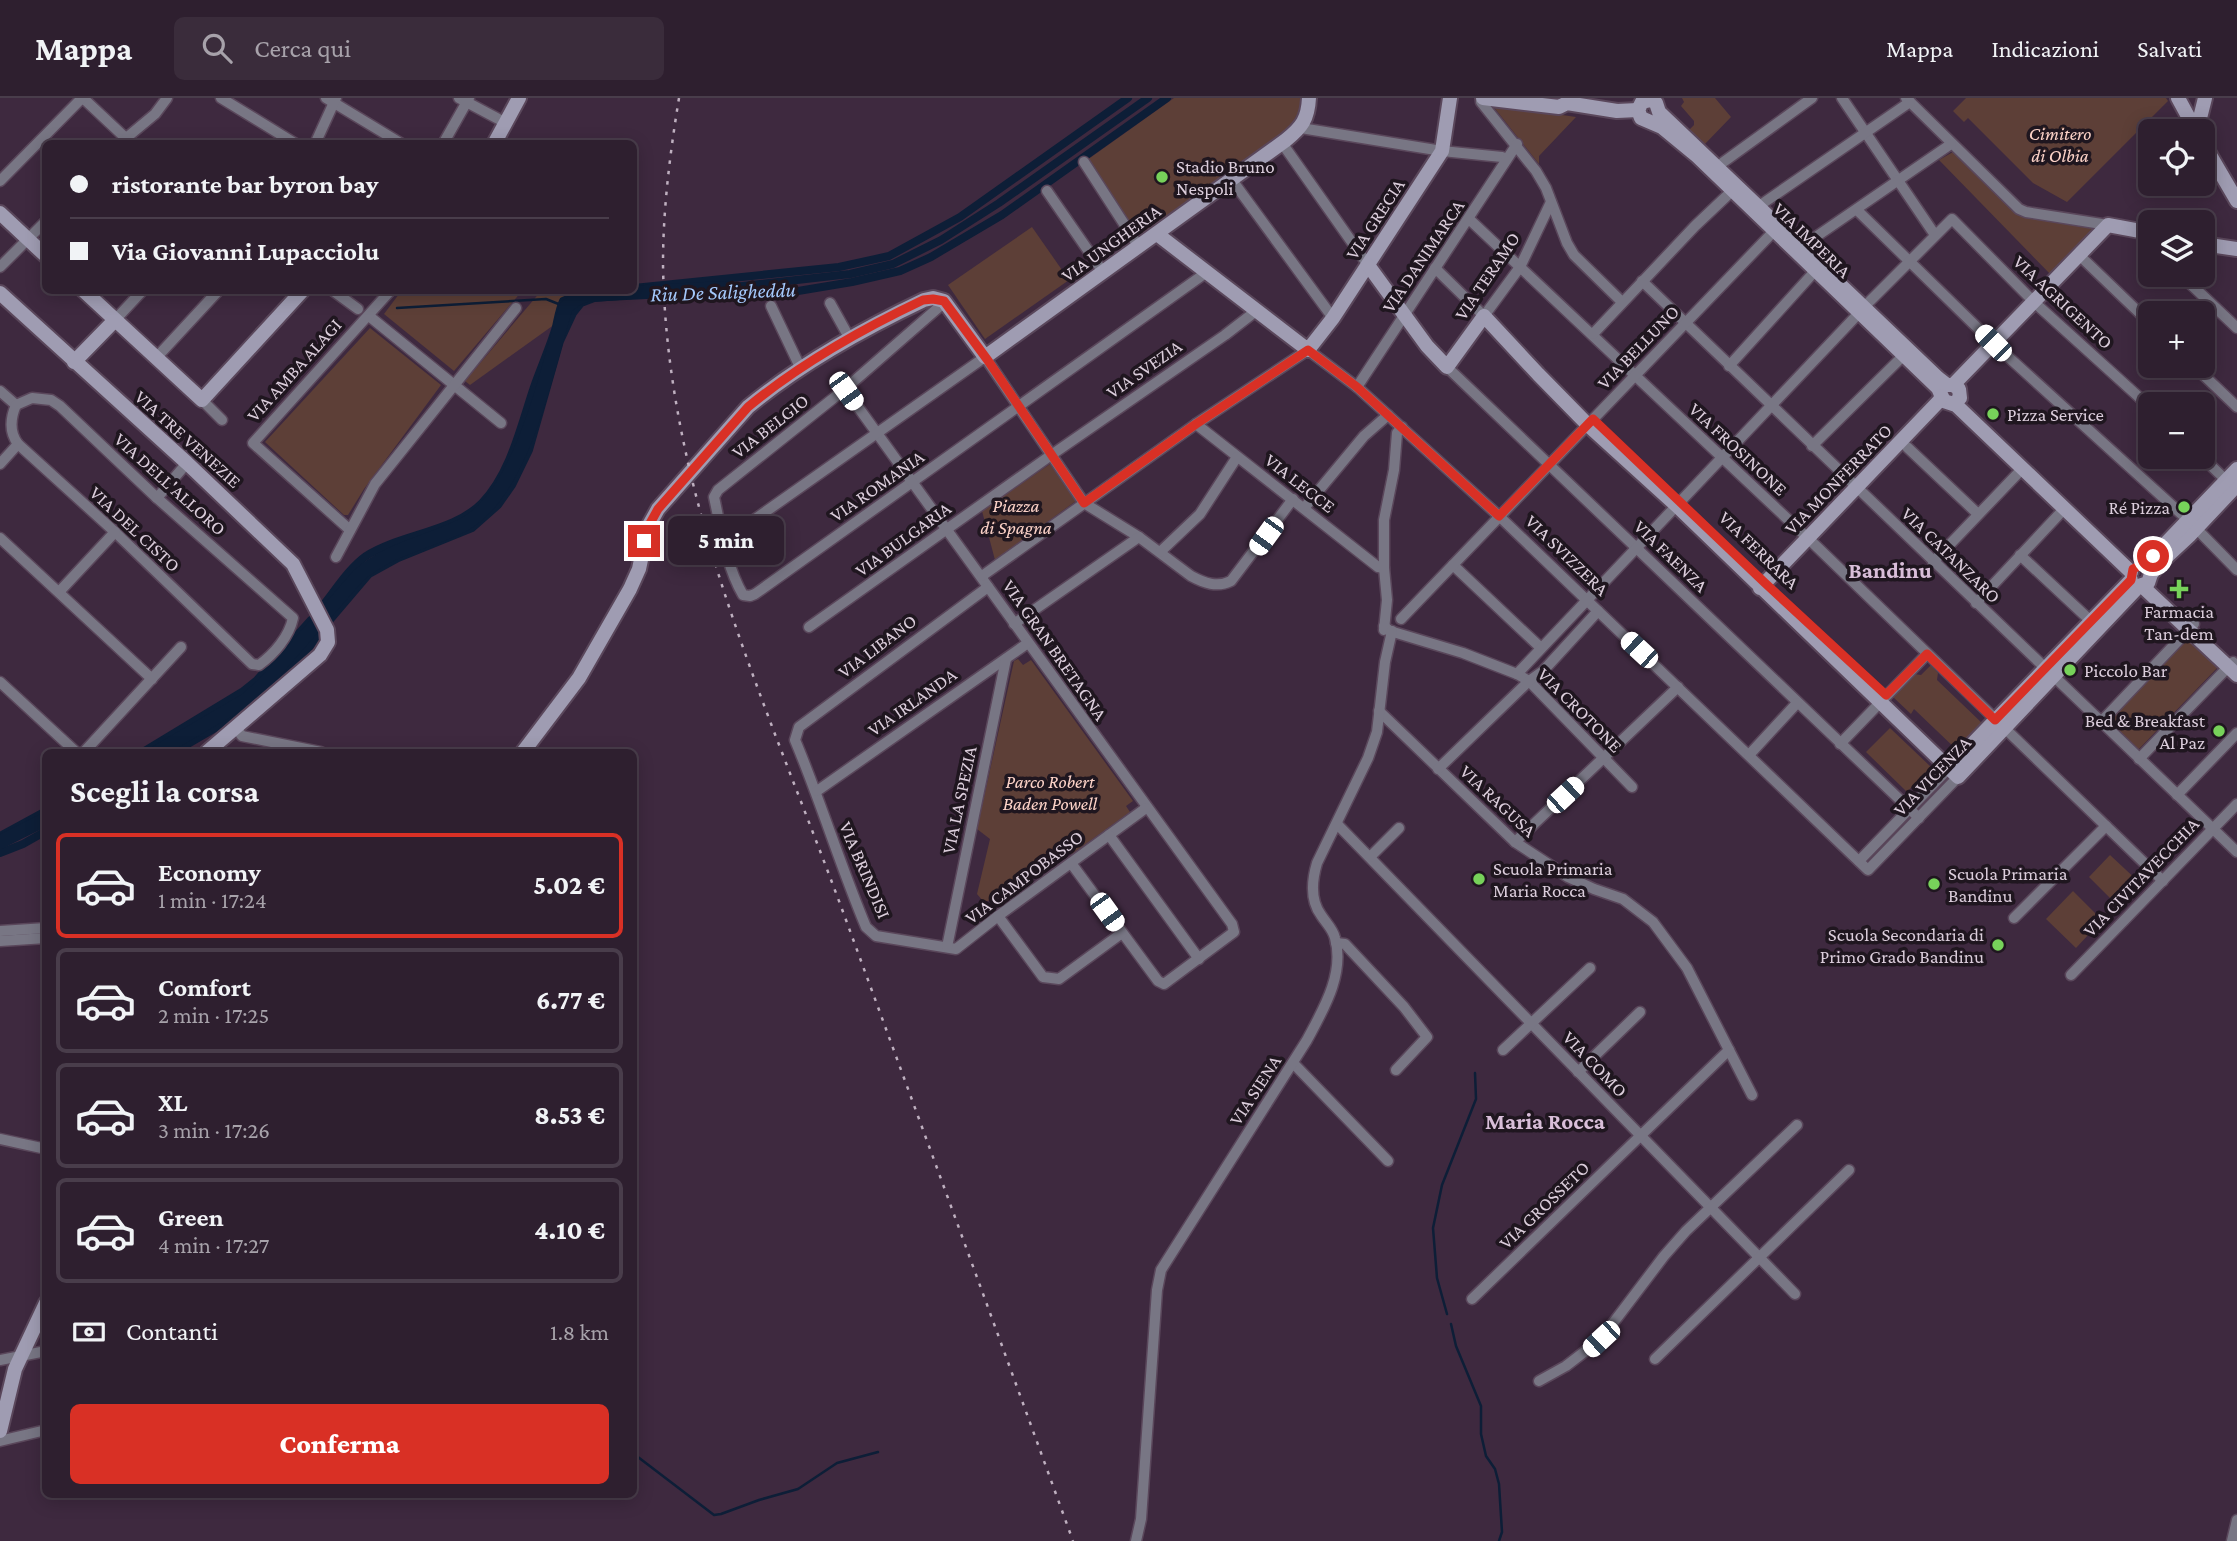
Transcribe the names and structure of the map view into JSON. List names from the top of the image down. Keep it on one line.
{"streets":{"street":["VIA GRECIA","VIA IMPERIA","VIA UNGHERIA","VIA DANIMARCA","VIA TERAMO","VIA AGRIGENTO","VIA BELLUNO","VIA SVEZIA","VIA AMBA ALAGI","VIA BELGIO","VIA TRE VENEZIE","VIA FROSINONE","VIA MONFERRATO","VIA LECCE","VIA DELL'ALLORO","VIA ROMANIA","VIA DEL CISTO","VIA BULGARIA","VIA FERRARA","VIA SVIZZERA","VIA CATANZARO","VIA FAENZA","VIA LIBANO","VIA GRAN BRETAGNA","VIA IRLANDA","VIA CROTONE","VIA VICENZA","VIA LA SPEZIA","VIA RAGUSA","VIA BRINDISI","VIA CAMPOBASSO","VIA CIVITAVECCHIA","VIA COMO","VIA SIENA","VIA GROSSETO"]},"crossings":[["VIA GRECIA","VIA SVIZZERA"],["VIA GRECIA","VIA FAENZA"],["VIA IMPERIA","VIA BELLUNO"],["VIA IMPERIA","VIA MONFERRATO"],["VIA IMPERIA","VIA VICENZA"],["VIA UNGHERIA","VIA SVIZZERA"],["VIA DANIMARCA","VIA FROSINONE"],["VIA DANIMARCA","VIA FERRARA"],["VIA DANIMARCA","VIA SVIZZERA"],["VIA DANIMARCA","VIA FAENZA"],["VIA TERAMO","VIA FROSINONE"],["VIA TERAMO","VIA FERRARA"],["VIA TERAMO","VIA FAENZA"],["VIA AGRIGENTO","VIA MONFERRATO"],["VIA BELLUNO","VIA FROSINONE"],["VIA BELLUNO","VIA FERRARA"],["VIA BELLUNO","VIA SVIZZERA"],["VIA BELLUNO","VIA CATANZARO"],["VIA BELLUNO","VIA FAENZA"],["VIA BELLUNO","VIA CROTONE"],["VIA SVEZIA","VIA BULGARIA"],["VIA SVEZIA","VIA SVIZZERA"],["VIA BELGIO","VIA ROMANIA"],["VIA BELGIO","VIA GRAN BRETAGNA"],["VIA FROSINONE","VIA MONFERRATO"],["VIA FROSINONE","VIA VICENZA"],["VIA FROSINONE","VIA CIVITAVECCHIA"],["VIA MONFERRATO","VIA FERRARA"],["VIA MONFERRATO","VIA CATANZARO"],["VIA DELL'ALLORO","VIA DEL CISTO"],["VIA ROMANIA","VIA SVIZZERA"],["VIA ROMANIA","VIA GRAN BRETAGNA"],["VIA BULGARIA","VIA GRAN BRETAGNA"],["VIA FERRARA","VIA VICENZA"],["VIA SVIZZERA","VIA VICENZA"],["VIA CATANZARO","VIA VICENZA"],["VIA CATANZARO","VIA CIVITAVECCHIA"],["VIA FAENZA","VIA VICENZA"],["VIA LIBANO","VIA GRAN BRETAGNA"],["VIA LIBANO","VIA BRINDISI"],["VIA GRAN BRETAGNA","VIA IRLANDA"],["VIA GRAN BRETAGNA","VIA CAMPOBASSO"],["VIA IRLANDA","VIA LA SPEZIA"],["VIA IRLANDA","VIA BRINDISI"],["VIA LA SPEZIA","VIA BRINDISI"],["VIA LA SPEZIA","VIA CAMPOBASSO"],["VIA RAGUSA","VIA GROSSETO"],["VIA BRINDISI","VIA CAMPOBASSO"],["VIA COMO","VIA GROSSETO"]],"districts":["Bandinu","Maria Rocca"],"water":["Riu De Saligheddu"],"parks":["Cimitero di Olbia","Piazza di Spagna","Parco Robert Baden Powell"],"places":{"other":["Stadio Bruno Nespoli","Pizza Service","Ré Pizza","Piccolo Bar","Bed & Breakfast Al Paz","Scuola Primaria Maria Rocca","Scuola Primaria Bandinu","Scuola Secondaria di Primo Grado Bandinu"],"health":["Farmacia Tan-dem"]},"page":{"header":"Mappa","search":"Cerca qui","nav":["Mappa","Indicazioni","Salvati"],"map_buttons":["+","−"],"banner":["ristorante bar byron bay","Via Giovanni Lupacciolu"],"bubble":"5 min","heading":"Scegli la corsa","list":[{"name":"Economy","note":"1 min · 17:24","value":"5.02 €"},{"name":"Comfort","note":"2 min · 17:25","value":"6.77 €"},{"name":"XL","note":"3 min · 17:26","value":"8.53 €"},{"name":"Green","note":"4 min · 17:27","value":"4.10 €"}],"pay":["Contanti","1.8 km"],"buttons":"Conferma"}}
